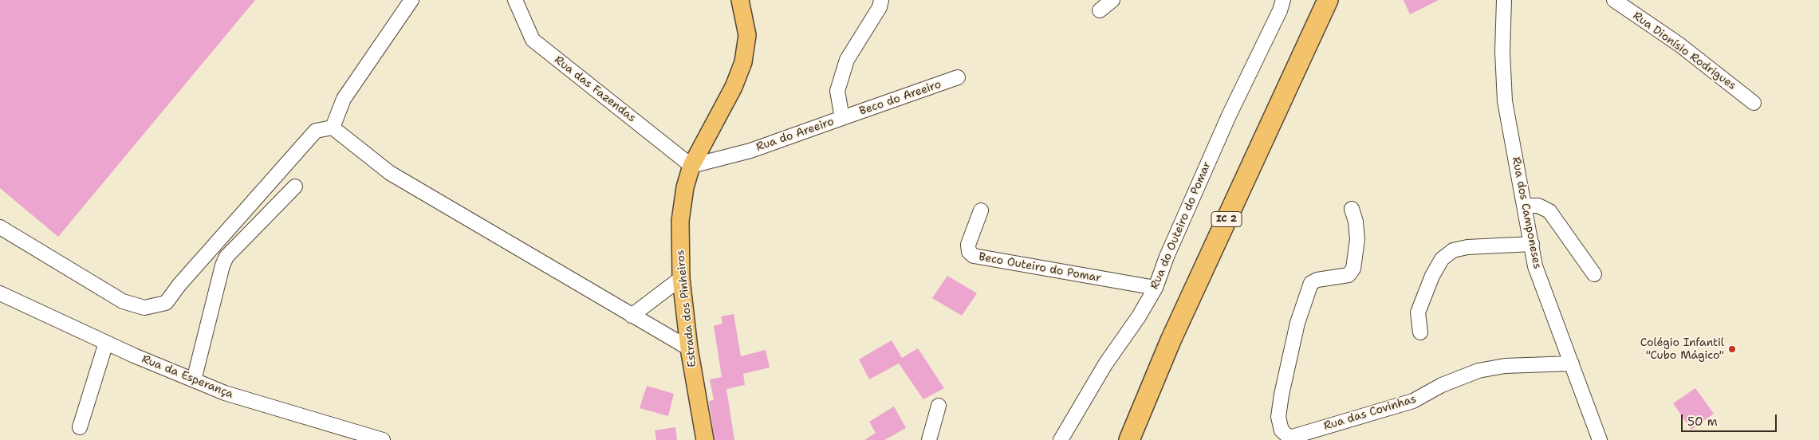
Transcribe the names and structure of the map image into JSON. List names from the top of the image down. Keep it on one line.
{"streets":{"highway":["IC 2"],"main road":["Estrada dos Pinheiros"],"street":["Rua Dionísio Rodrigues","Rua das Fazendas","Beco do Areeiro","Rua do Areeiro","Rua dos Camponeses","Rua do Outeiro do Pomar","Beco Outeiro do Pomar","Rua da Esperança","Rua das Covinhas"]},"crossings":[["Rua das Fazendas","Rua do Areeiro"],["Rua das Fazendas","Estrada dos Pinheiros"],["Beco do Areeiro","Rua do Areeiro"],["Rua do Areeiro","Estrada dos Pinheiros"],["Rua dos Camponeses","Rua das Covinhas"],["Rua do Outeiro do Pomar","Beco Outeiro do Pomar"]],"places":["Colégio Infantil \"Cubo Mágico\""],"scale_bar":"50 m"}
